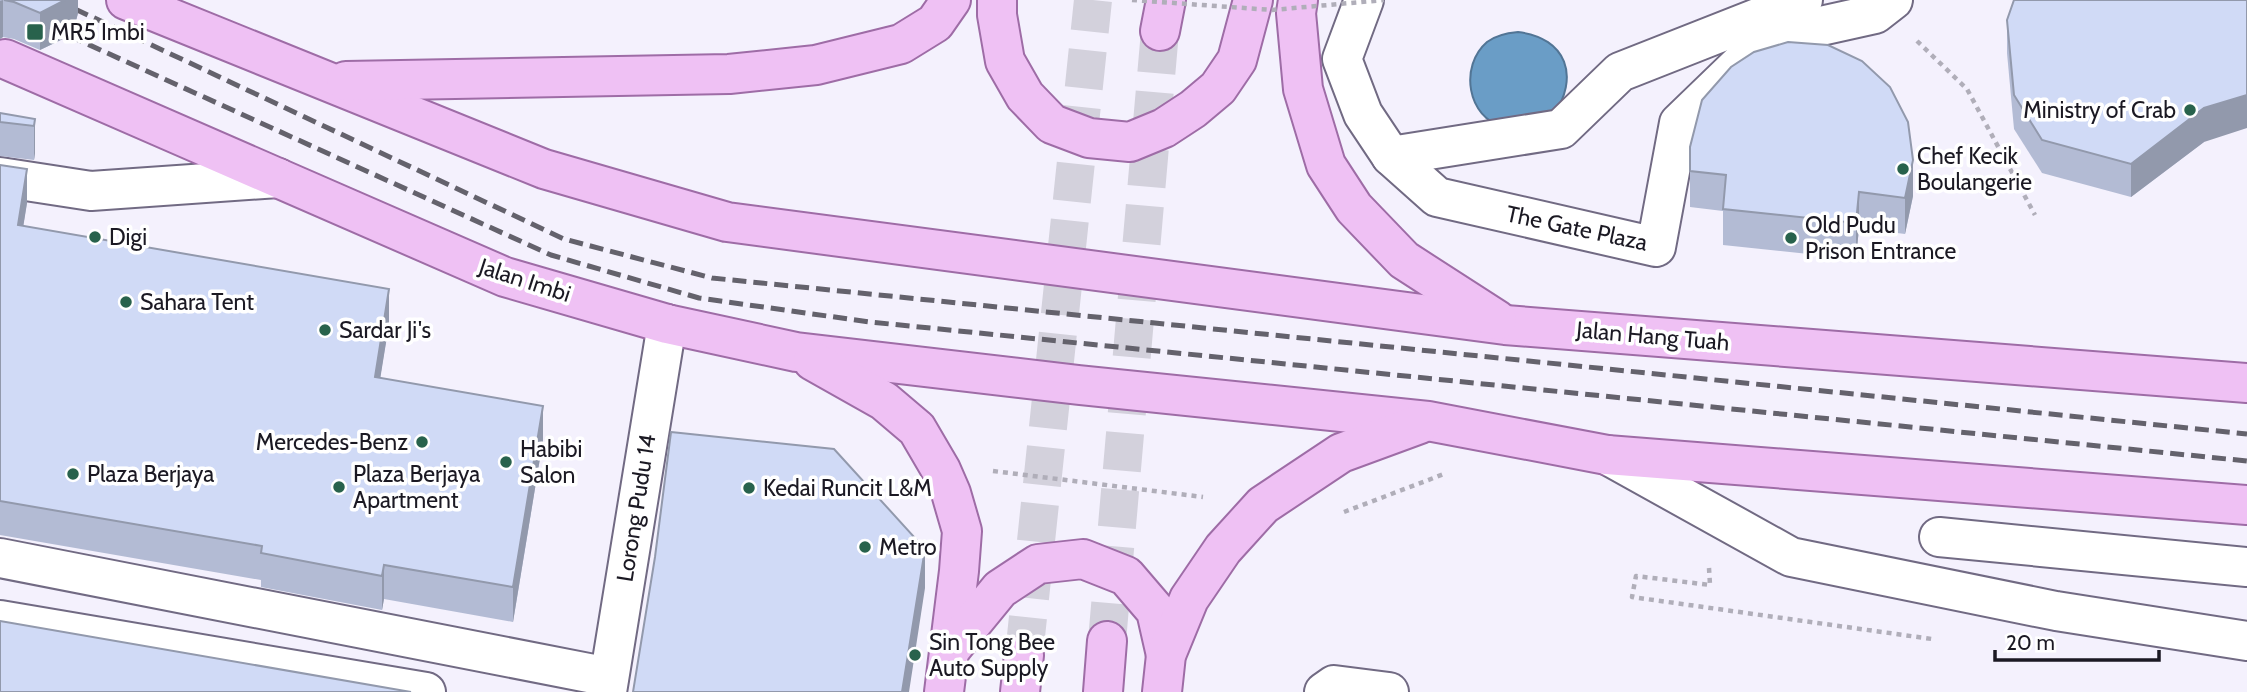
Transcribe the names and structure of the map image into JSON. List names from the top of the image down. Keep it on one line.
{"streets":{"main road":["Jalan Imbi","Jalan Hang Tuah"],"street":["The Gate Plaza","Lorong Pudu 14"]},"crossings":[["Jalan Imbi","Lorong Pudu 14"]],"places":{"transit":["MR5 Imbi"],"other":["Ministry of Crab","Chef Kecik Boulangerie","Digi","Old Pudu Prison Entrance","Sahara Tent","Sardar Ji's","Mercedes-Benz","Habibi Salon","Plaza Berjaya","Plaza Berjaya Apartment","Kedai Runcit L&M","Metro","Sin Tong Bee Auto Supply"]},"scale_bar":"20 m"}
